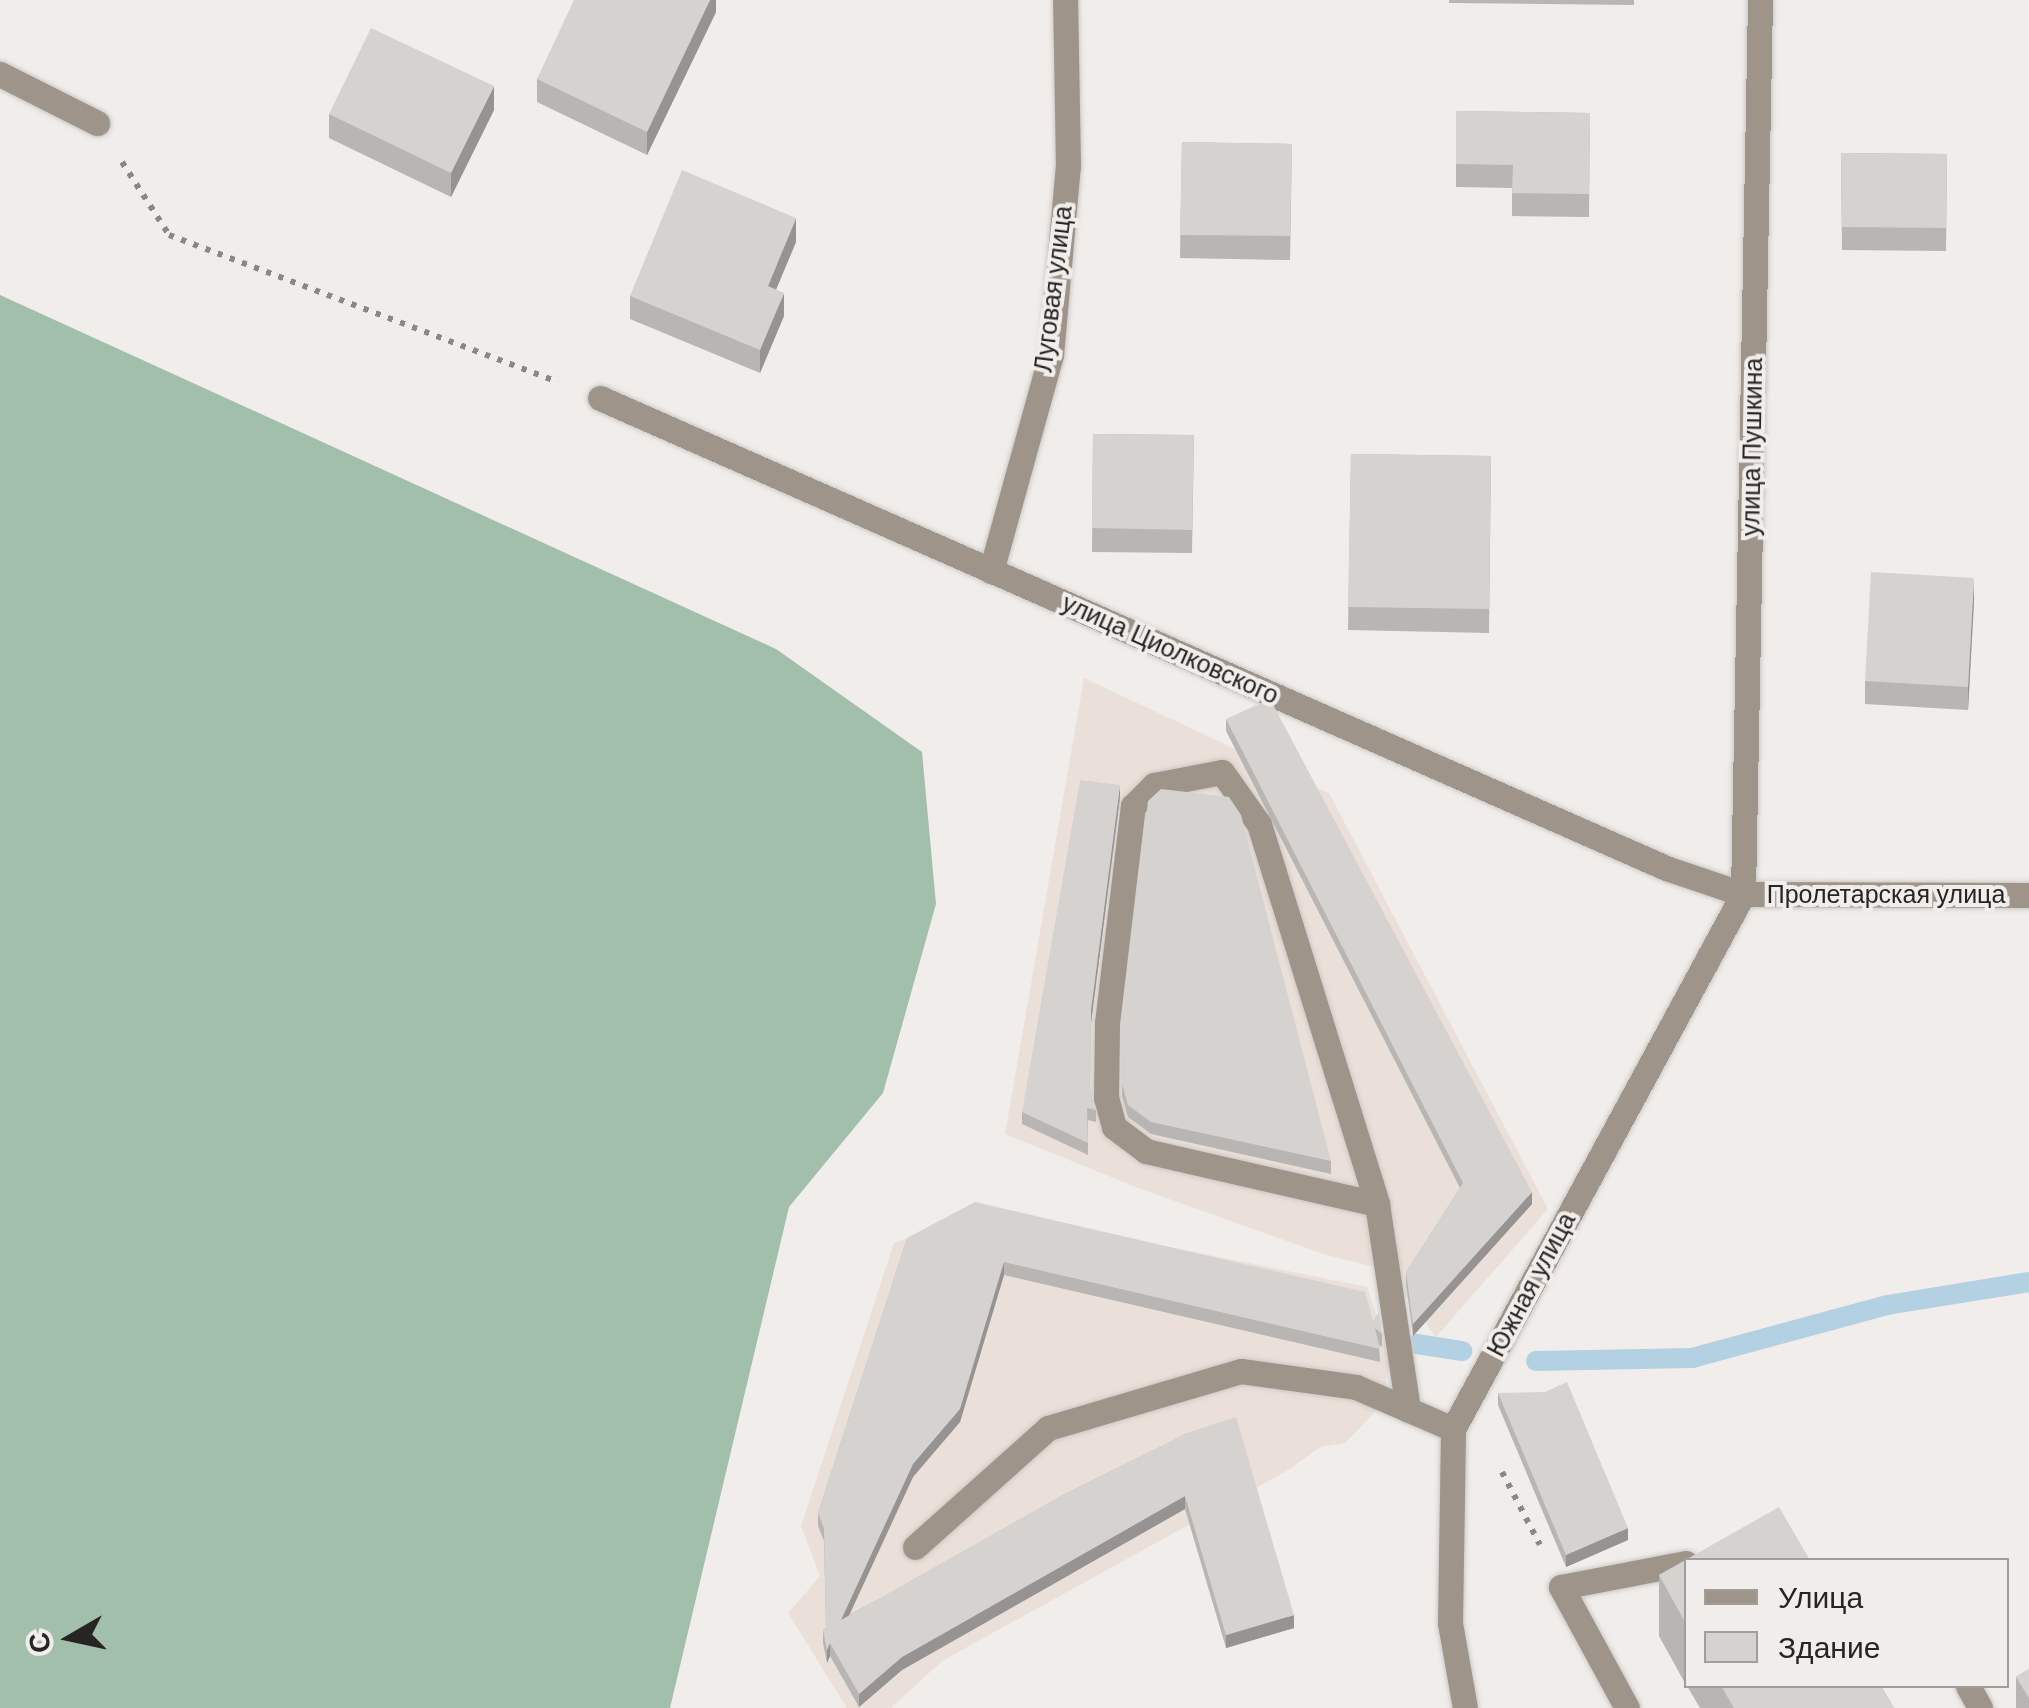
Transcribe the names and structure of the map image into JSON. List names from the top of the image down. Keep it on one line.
{"streets":{"street":["Луговая улица","улица Пушкина","улица Циолковского","Пролетарская улица","Южная улица"]},"crossings":[["Луговая улица","улица Циолковского"],["улица Пушкина","улица Циолковского"],["улица Пушкина","Пролетарская улица"],["улица Пушкина","Южная улица"],["улица Циолковского","Пролетарская улица"],["улица Циолковского","Южная улица"],["Пролетарская улица","Южная улица"]],"legend":["Улица","Здание"],"north":"left"}
